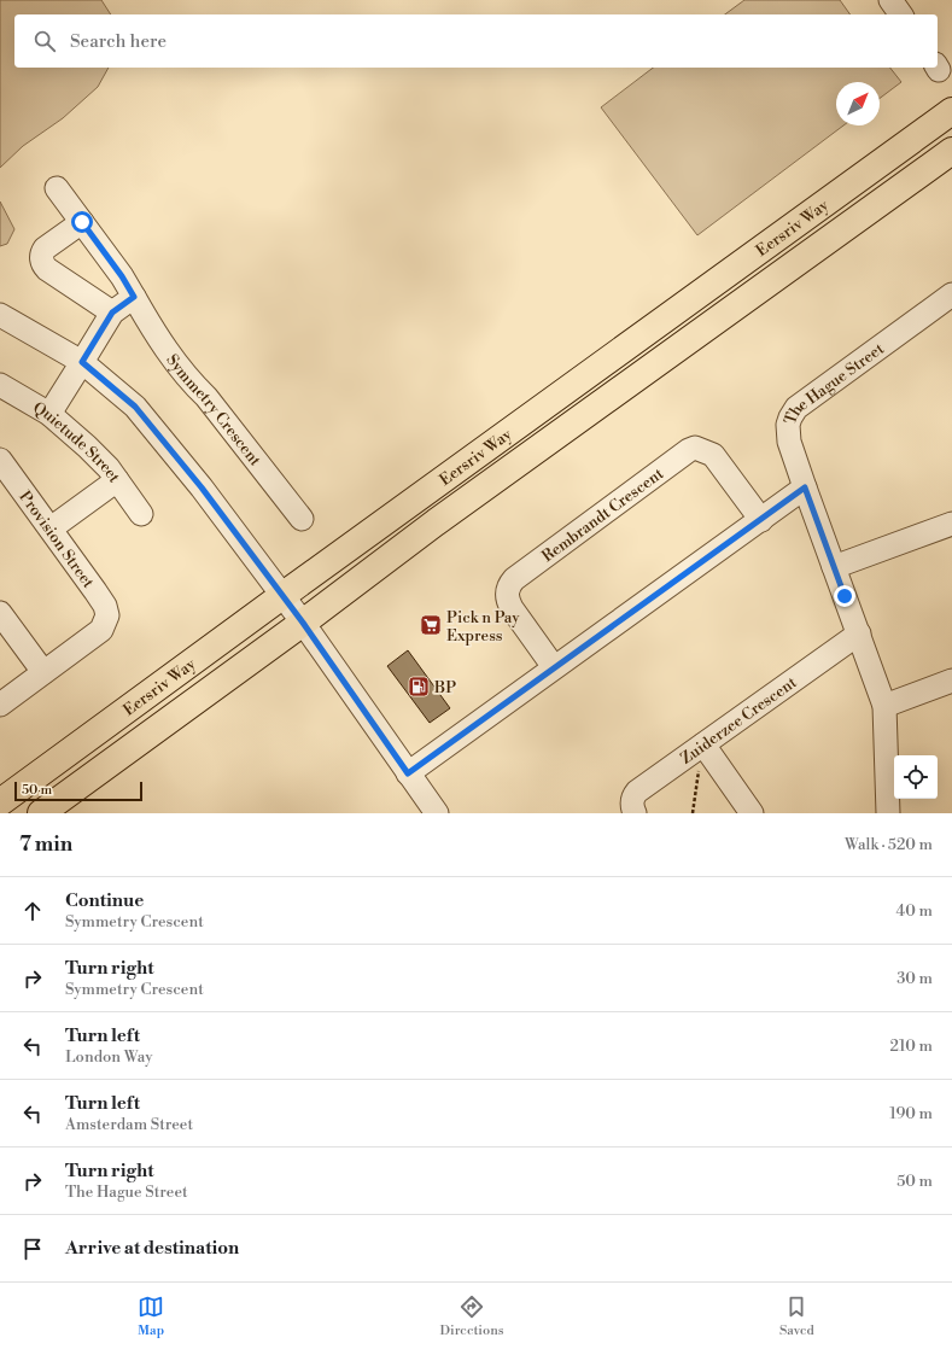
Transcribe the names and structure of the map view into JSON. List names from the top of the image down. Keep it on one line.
{"streets":{"main road":["Eersriv Way"],"street":["The Hague Street","Symmetry Crescent","Quietude Street","Rembrandt Crescent","Provision Street","Zuiderzee Crescent"]},"crossings":[["The Hague Street","Zuiderzee Crescent"]],"places":{"supermarket":["Pick n Pay Express"],"fuel station":["BP"]},"scale_bar":"50 m","north":"top right","page":{"search":"Search here","scale":"50 m","heading":["7 min","Walk · 520 m"],"list":[["Continue","Symmetry Crescent","40 m"],["Turn right","Symmetry Crescent","30 m"],["Turn left","London Way","210 m"],["Turn left","Amsterdam Street","190 m"],["Turn right","The Hague Street","50 m"],"Arrive at destination"],"nav":["Map","Directions","Saved"]}}
